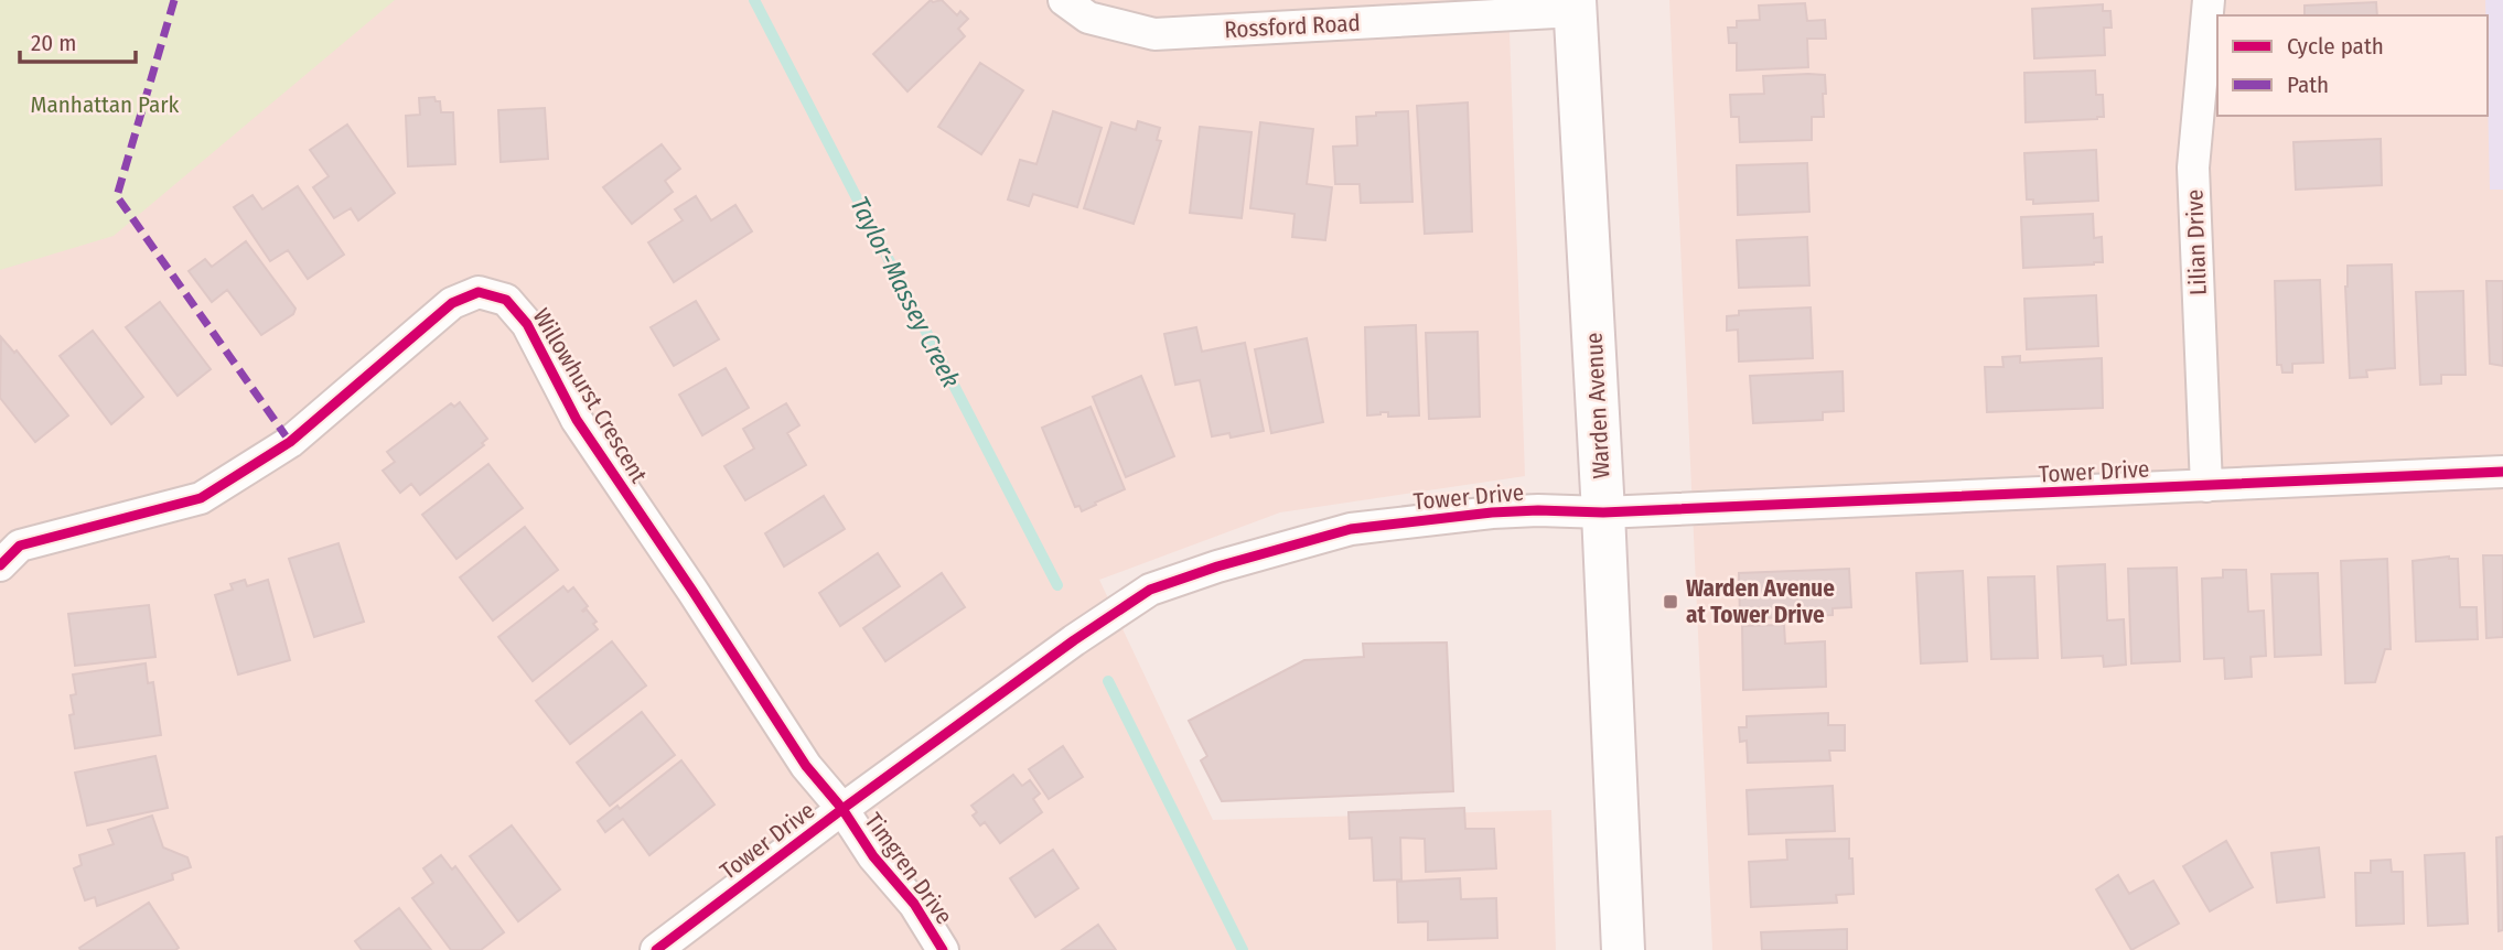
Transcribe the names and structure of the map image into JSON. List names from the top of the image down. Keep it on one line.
{"streets":{"main road":["Warden Avenue"],"street":["Rossford Road","Lilian Drive","Willowhurst Crescent","Tower Drive","Timgren Drive"]},"crossings":[["Rossford Road","Warden Avenue"],["Lilian Drive","Tower Drive"],["Willowhurst Crescent","Tower Drive"],["Willowhurst Crescent","Timgren Drive"],["Warden Avenue","Tower Drive"],["Tower Drive","Timgren Drive"]],"water":["Taylor-Massey Creek"],"parks":["Manhattan Park"],"places":{"transit":["Warden Avenue at Tower Drive"]},"legend":["Cycle path","Path"],"scale_bar":"20 m"}
